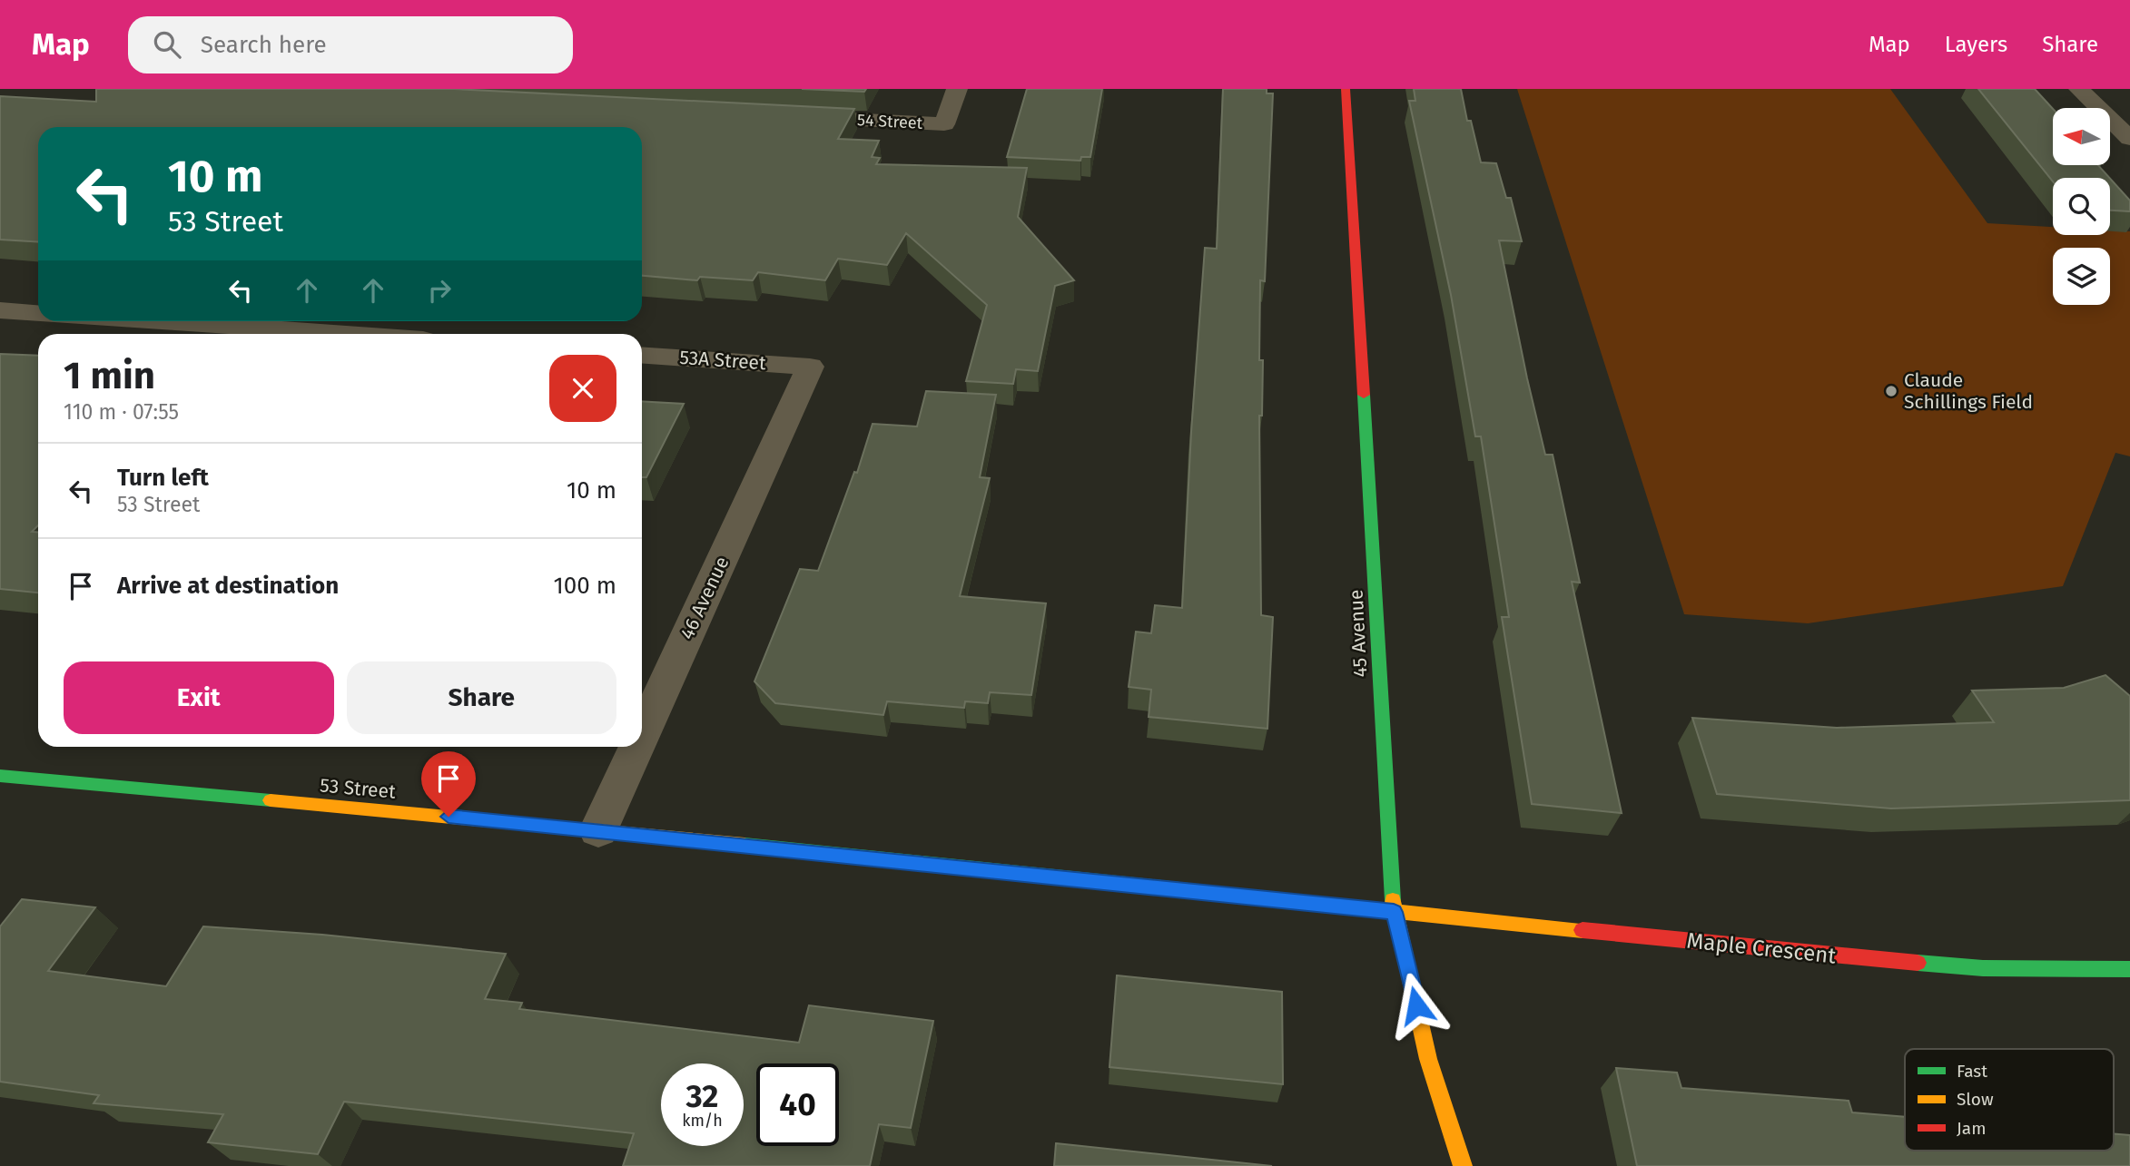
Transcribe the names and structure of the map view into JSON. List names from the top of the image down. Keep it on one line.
{"streets":{"street":["54 Street","53A Street","46 Avenue","45 Avenue","53 Street","Maple Crescent"]},"crossings":[["53A Street","46 Avenue"],["46 Avenue","53 Street"],["45 Avenue","53 Street"],["45 Avenue","Maple Crescent"],["53 Street","Maple Crescent"]],"places":["Claude Schillings Field"],"legend":["Fast","Slow","Jam"],"north":"left","page":{"header":"Map","search":"Search here","nav":["Map","Layers","Share"],"turn":["10 m","53 Street"],"heading":["1 min","110 m · 07:55"],"list":[{"name":"Turn left","note":"53 Street","value":"10 m"},{"name":"Arrive at destination","value":"100 m"}],"buttons":["Exit","Share"],"speed":"32 km/h","limit":"40"}}
